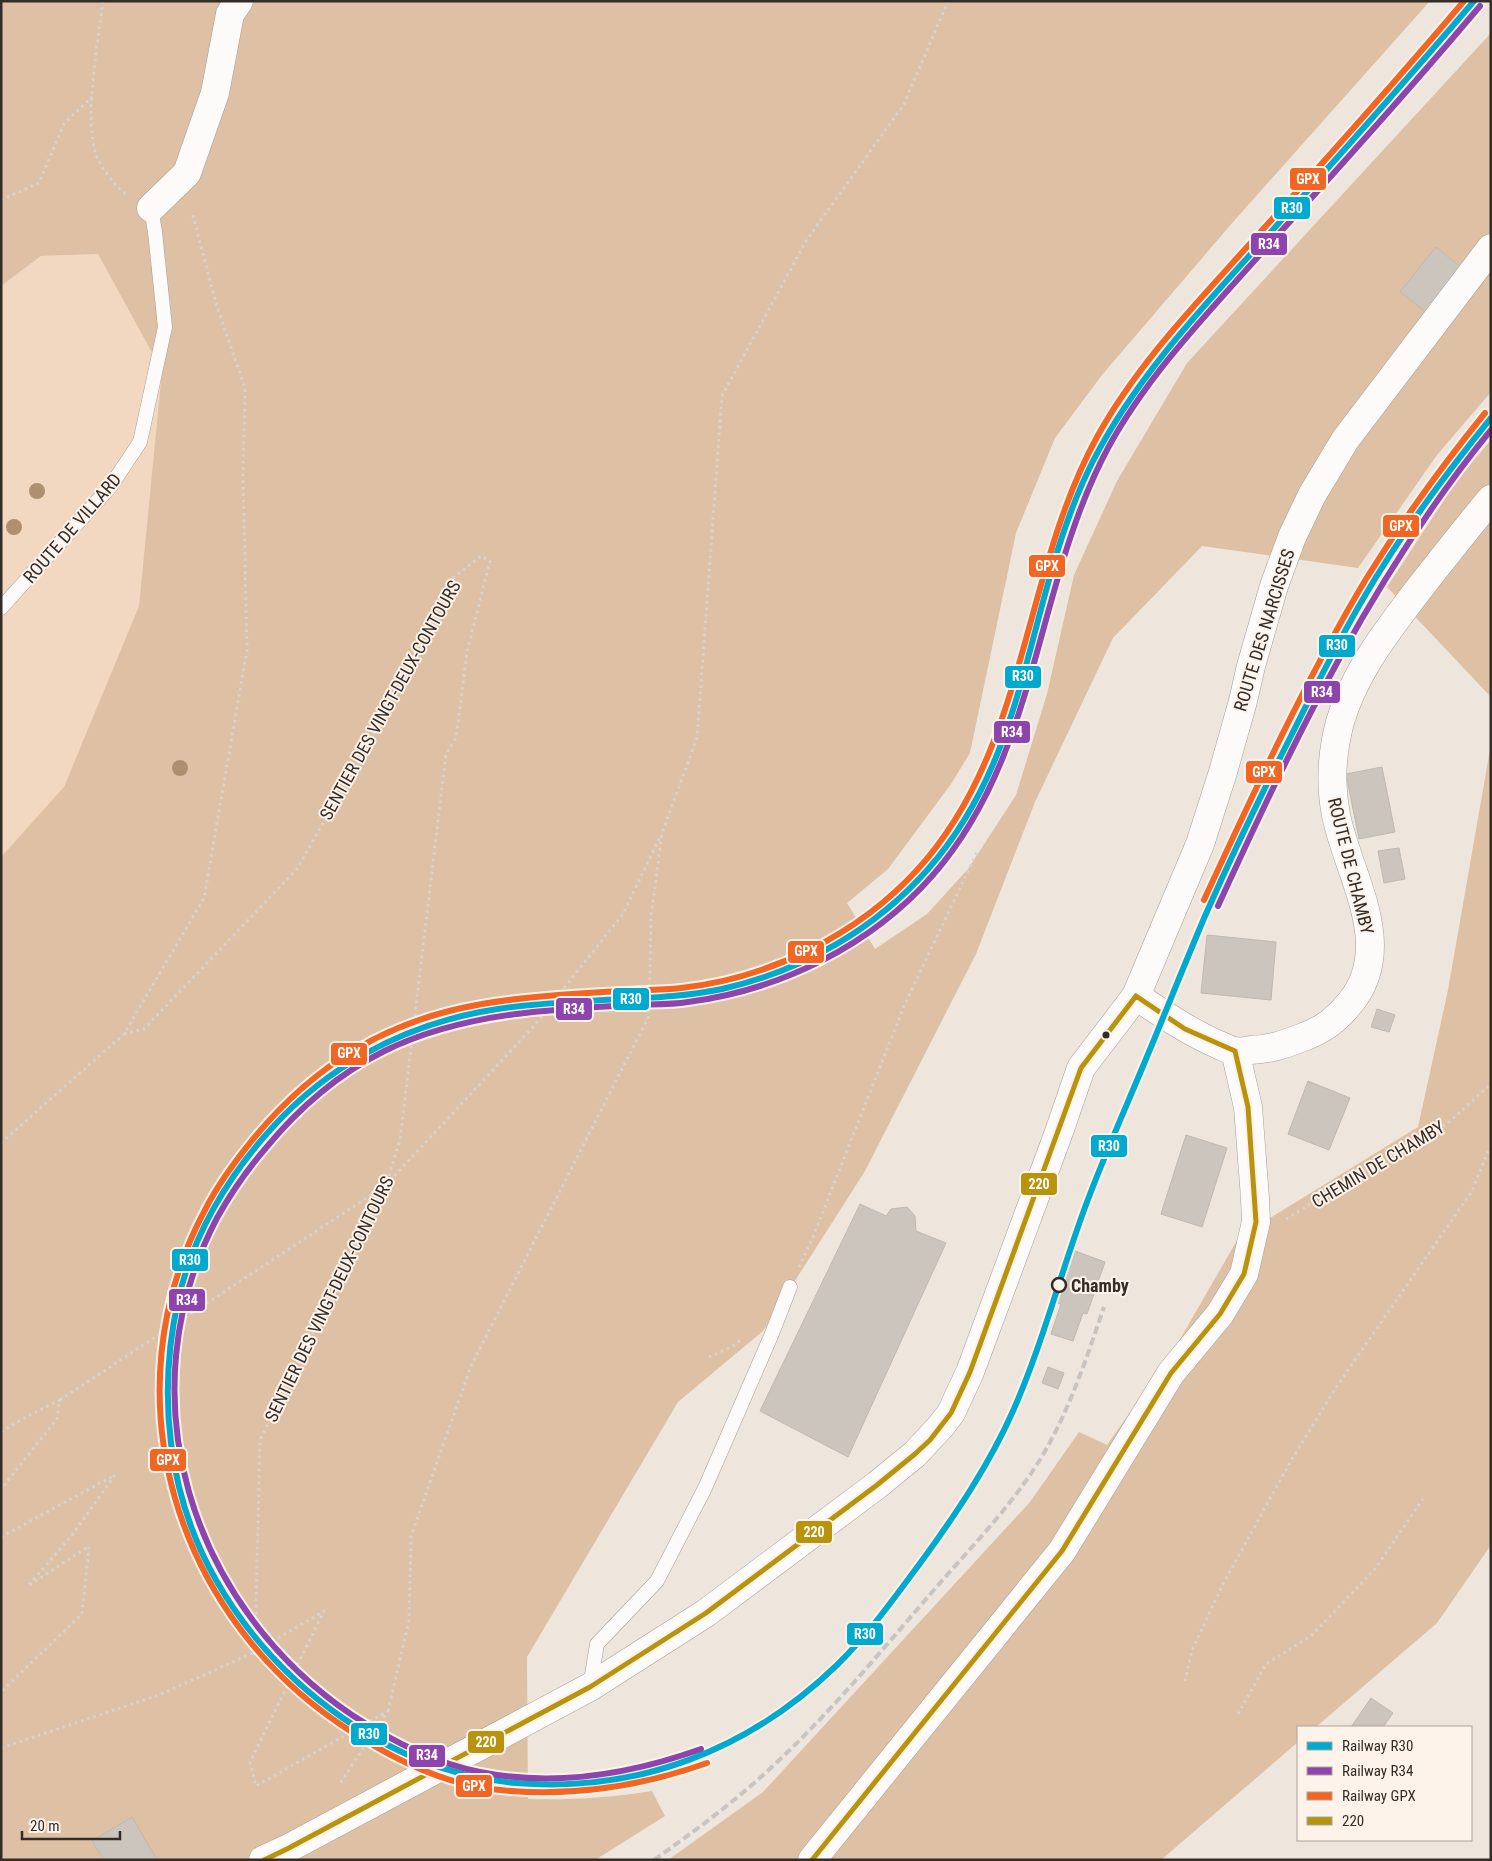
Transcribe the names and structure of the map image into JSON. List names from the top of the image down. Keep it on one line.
{"streets":{"street":["ROUTE DES NARCISSES","ROUTE DE CHAMBY"],"lane":["ROUTE DE VILLARD"],"path":["SENTIER DES VINGT-DEUX-CONTOURS","CHEMIN DE CHAMBY"]},"crossings":[["ROUTE DES NARCISSES","ROUTE DE CHAMBY"]],"places":["Chamby"],"lines":["rail line R30","rail line GPX","rail line R34","transit line 220"],"legend":["Railway R30","Railway R34","Railway GPX","220"],"scale_bar":"20 m"}
